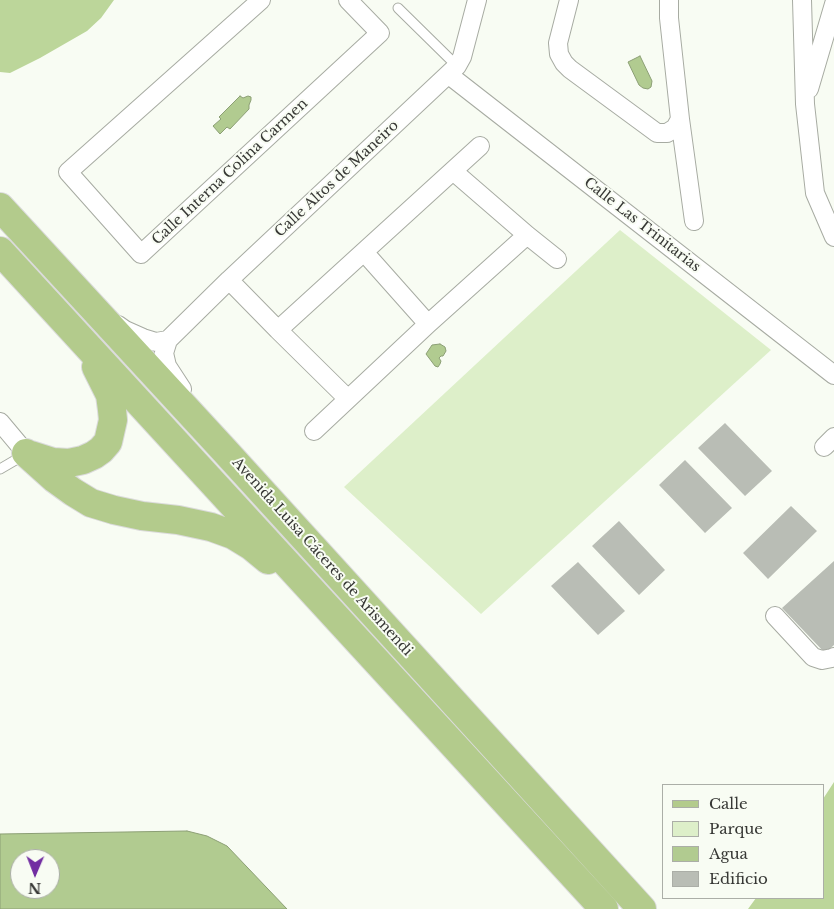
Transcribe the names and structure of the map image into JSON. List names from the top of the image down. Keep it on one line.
{"streets":{"main road":["Avenida Luisa Cáceres de Arismendi"],"street":["Calle Interna Colina Carmen","Calle Altos de Maneiro","Calle Las Trinitarias"]},"crossings":[["Calle Altos de Maneiro","Calle Las Trinitarias"]],"legend":["Calle","Parque","Agua","Edificio"],"north":"bottom"}
